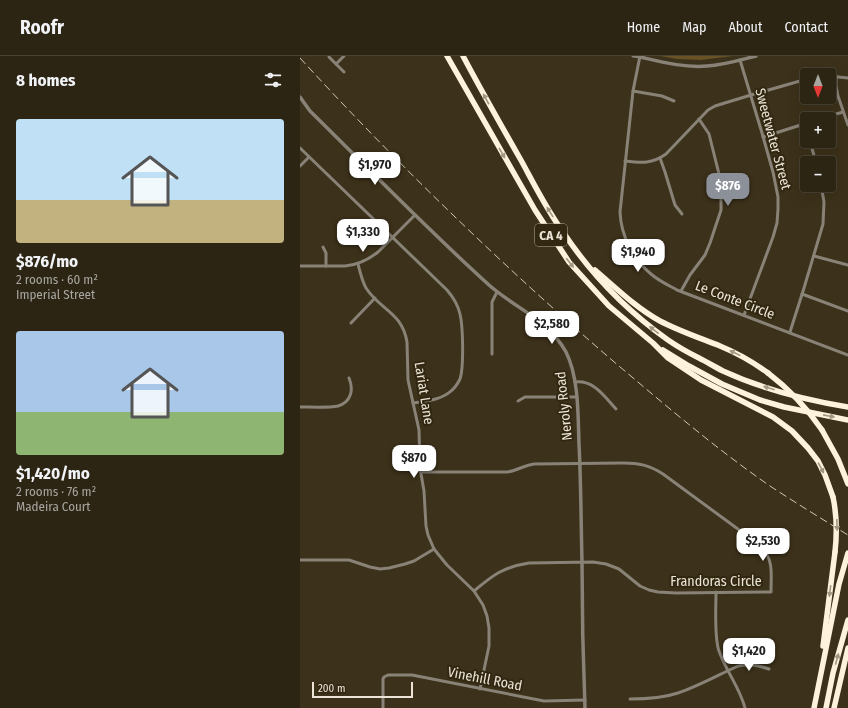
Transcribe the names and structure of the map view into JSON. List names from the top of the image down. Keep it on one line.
{"streets":{"highway":["CA 4"],"street":["Sweetwater Street","Le Conte Circle","Lariat Lane","Neroly Road","Frandoras Circle","Vinehill Road"]},"crossings":[["Sweetwater Street","Le Conte Circle"],["Lariat Lane","Frandoras Circle"],["Lariat Lane","Vinehill Road"],["Neroly Road","Frandoras Circle"],["Neroly Road","Vinehill Road"]],"scale_bar":"200 m","north":"bottom","page":{"header":"Roofr","nav":["Home","Map","About","Contact"],"heading":"8 homes","map_buttons":["+","−"],"list":[{"name":"$876/mo","note":"2 rooms · 60 m² · Imperial Street"},{"name":"$1,420/mo","note":"2 rooms · 76 m² · Madeira Court"}],"price":["$1,970","$876","$1,330","$1,940","$2,580","$870","$2,530","$1,420"],"scale":"200 m"}}
